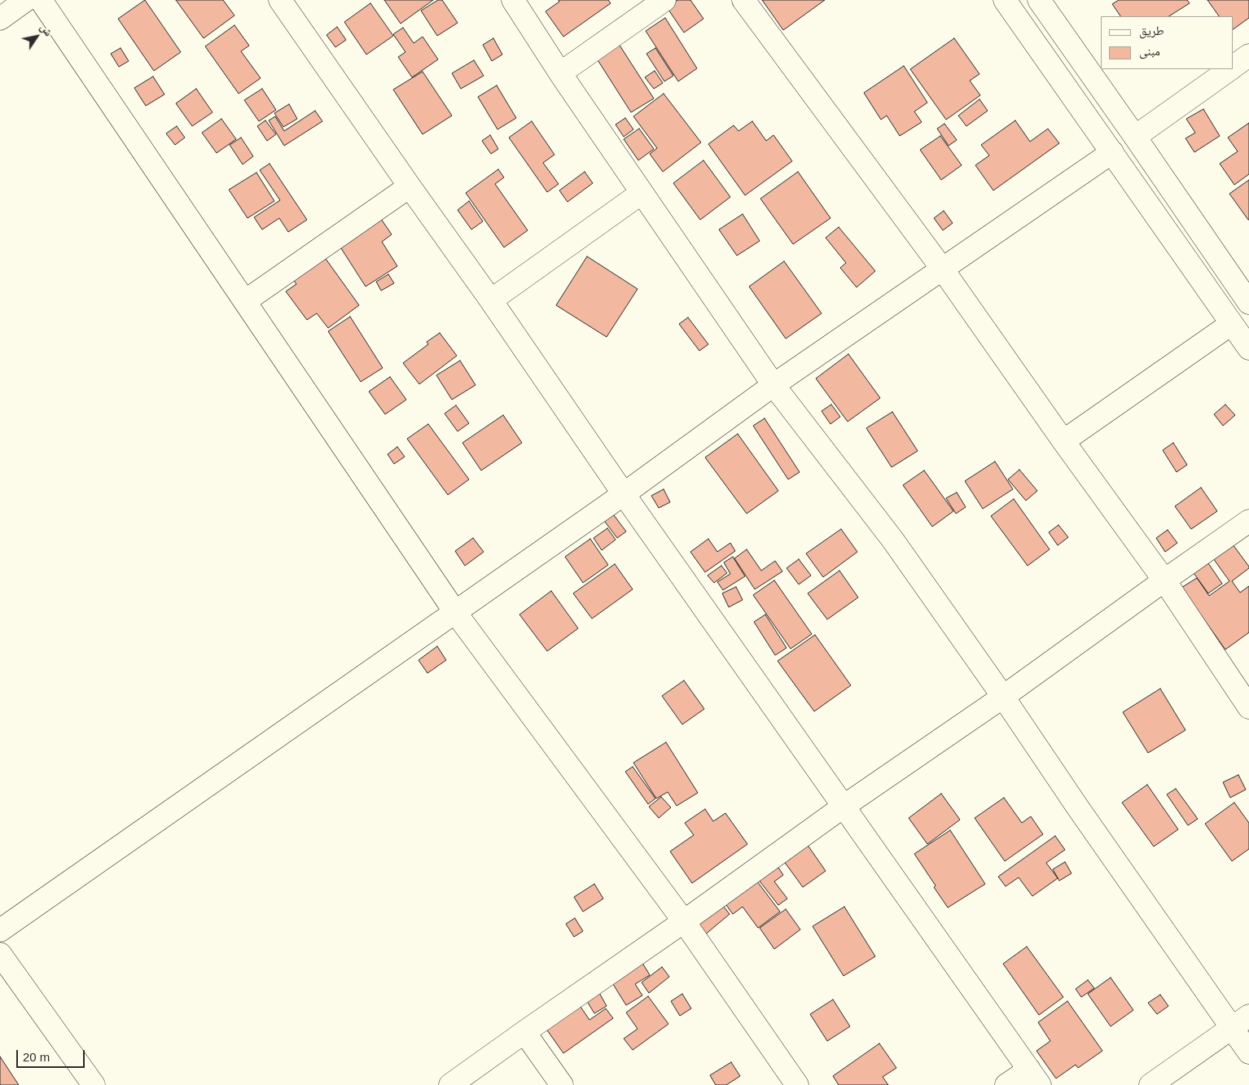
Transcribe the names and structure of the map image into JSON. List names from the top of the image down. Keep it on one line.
{"legend":["طريق","مبنى"],"scale_bar":"20 m","north":"top right"}
